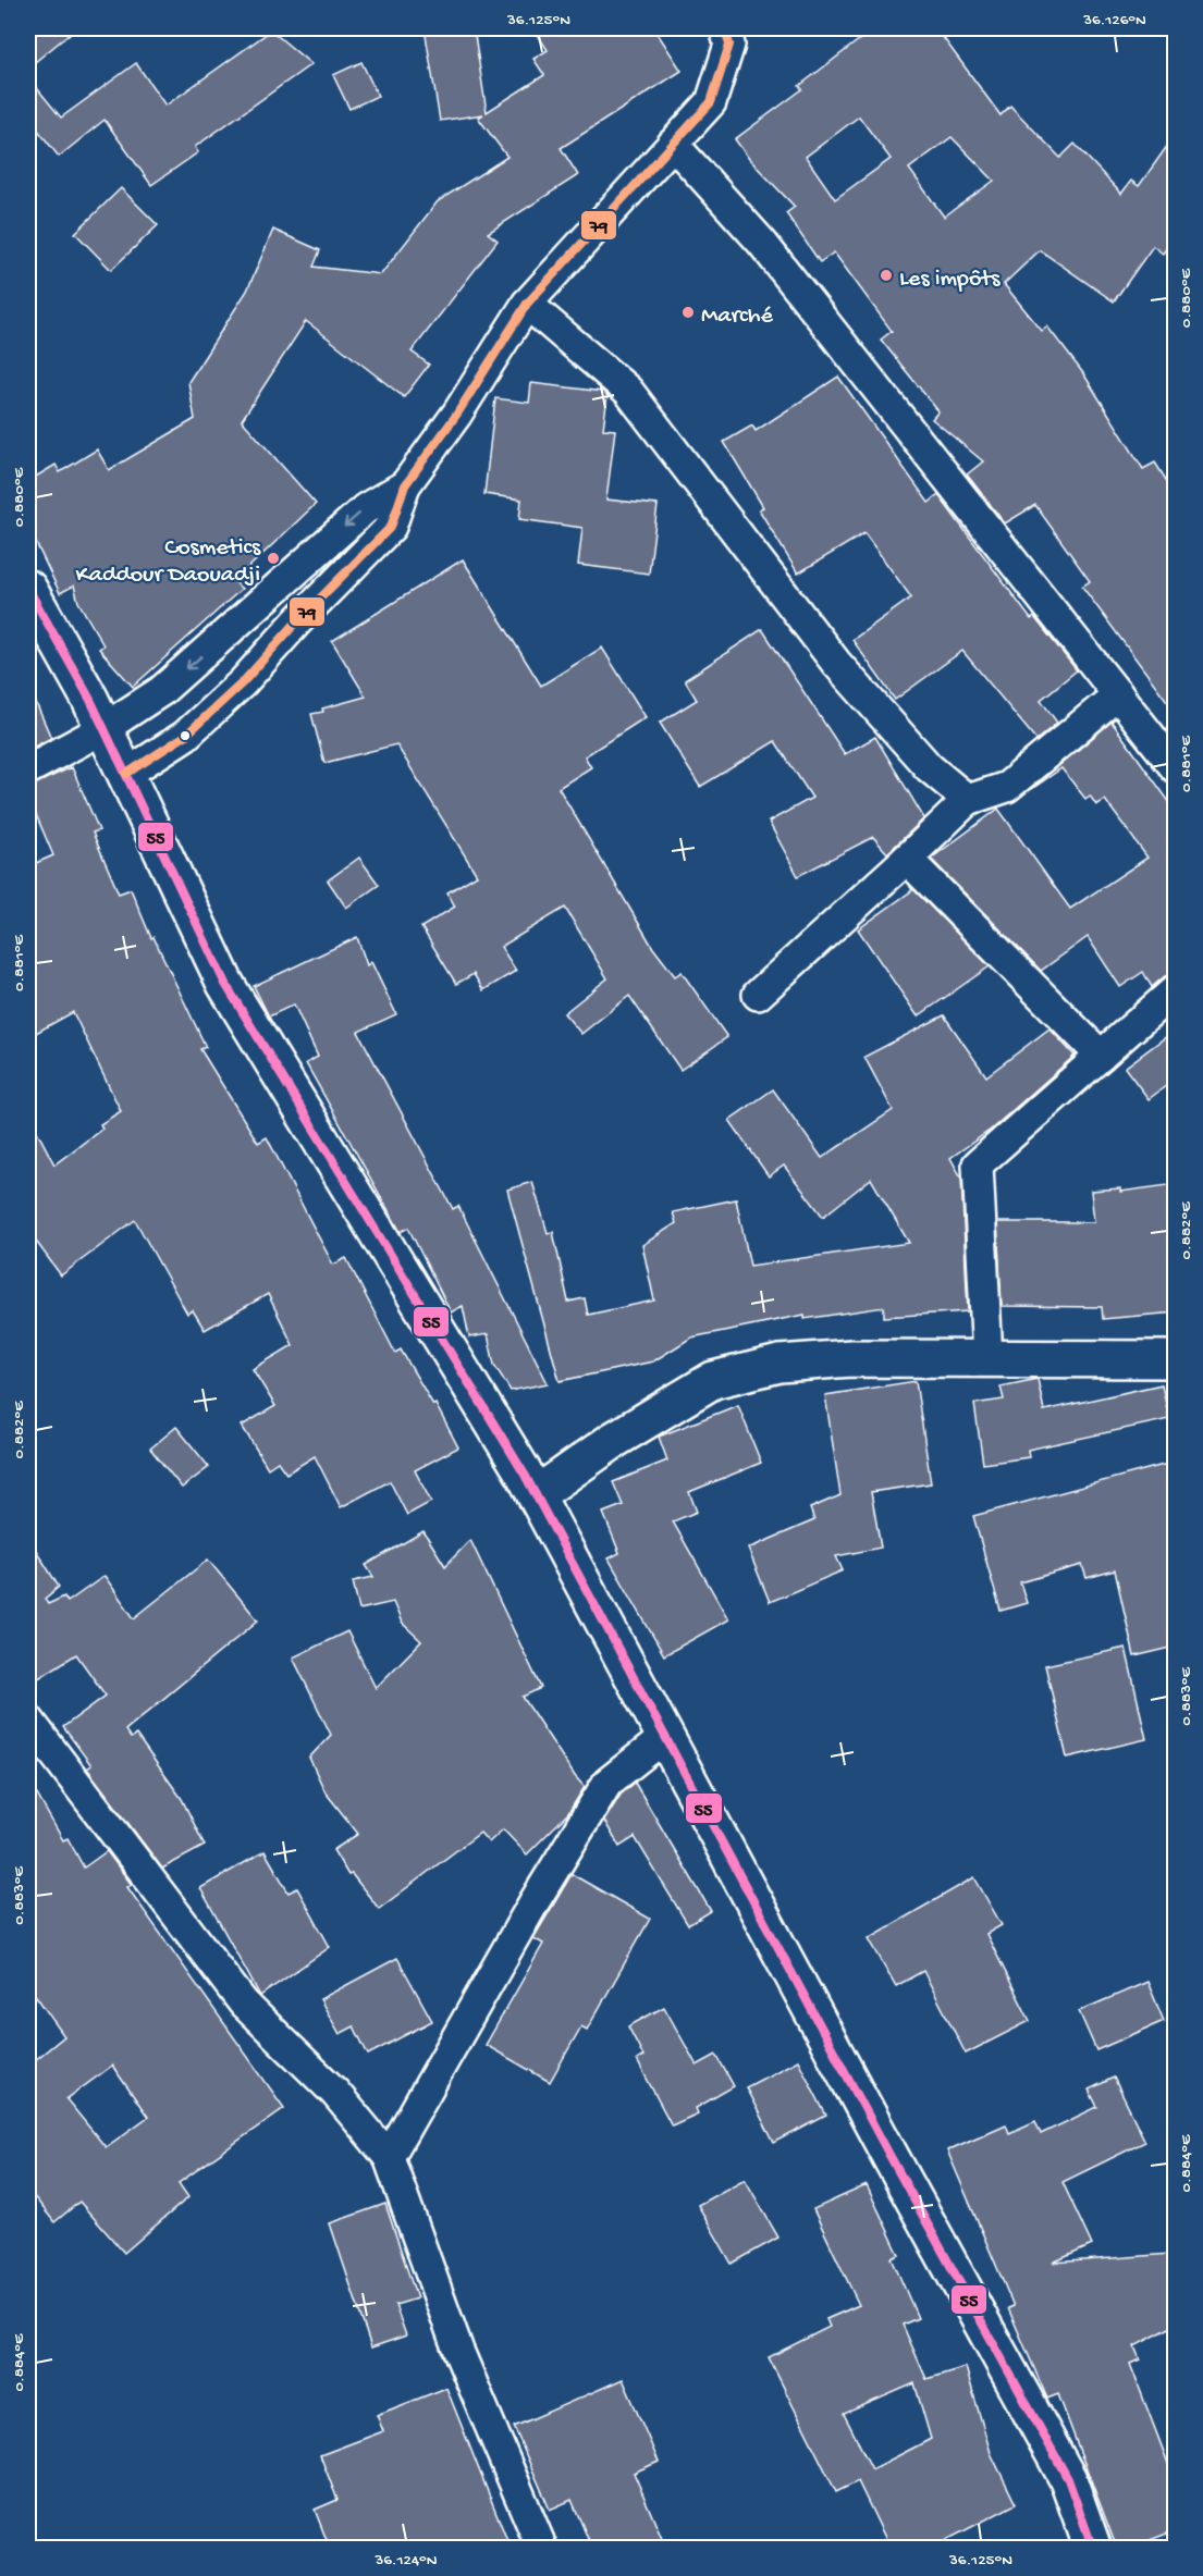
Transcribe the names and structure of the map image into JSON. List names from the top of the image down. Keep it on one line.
{"places":["Les impôts","Marché","Cosmetics Kaddour Daouadji"],"lines":["transit line 79","transit line 55"],"coordinates":["36.125°N","36.126°N","0.880°E","0.881°E","0.882°E","0.883°E","0.884°E","36.124°N"]}
